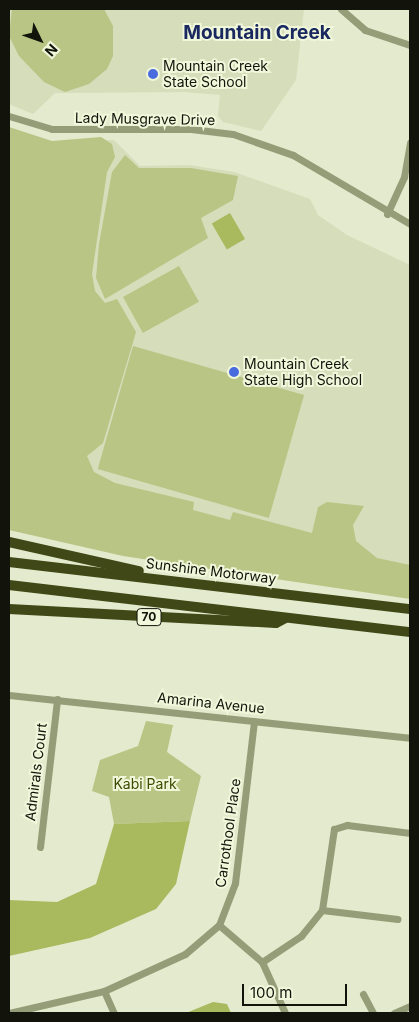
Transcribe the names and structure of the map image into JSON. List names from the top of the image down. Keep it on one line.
{"streets":{"highway":["Sunshine Motorway","70"],"street":["Lady Musgrave Drive","Amarina Avenue","Admirals Court","Carrothool Place"]},"crossings":[["Amarina Avenue","Admirals Court"],["Amarina Avenue","Carrothool Place"]],"districts":["Mountain Creek"],"parks":["Kabi Park"],"places":["Mountain Creek State School","Mountain Creek State High School"],"scale_bar":"100 m","north":"bottom right"}
